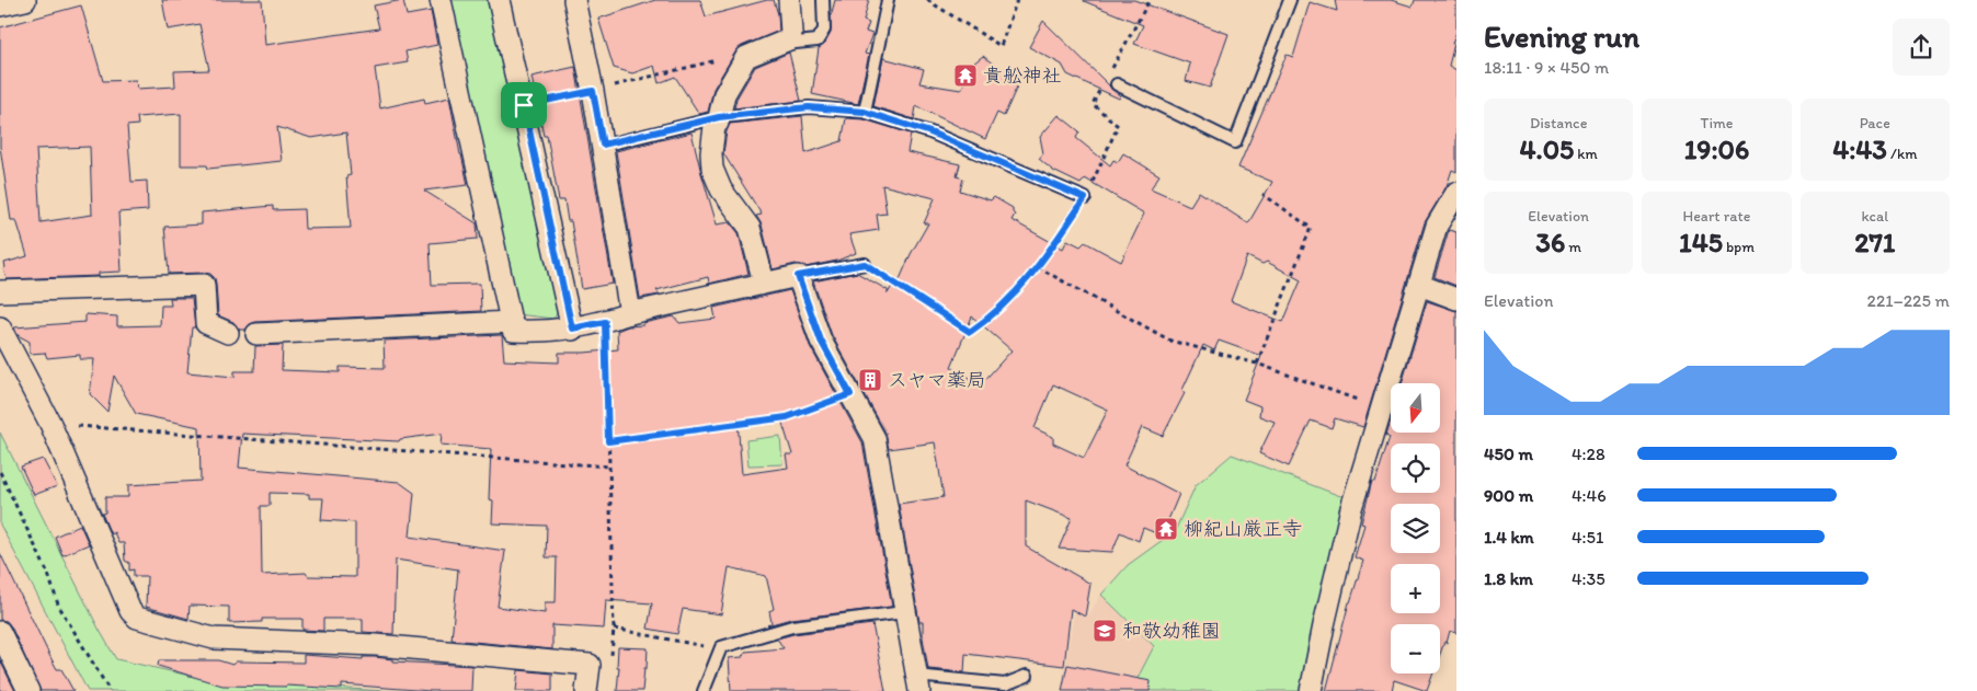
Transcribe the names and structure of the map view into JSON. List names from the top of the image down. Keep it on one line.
{"places":{"temple":["貴舩神社","柳紀山厳正寺"],"building":["スヤマ薬局"],"school or university":["和敬幼稚園"]},"north":"bottom","page":{"heading":["Evening run","18:11 · 9 × 450 m"],"stats":[["Distance","4.05 km"],["Time","19:06"],["Pace","4:43 /km"],["Elevation","36 m"],["Heart rate","145 bpm"],["kcal","271"]],"chart":["Elevation","221–225 m"],"map_buttons":["+","−"],"list":[{"name":"450 m","note":"4:28"},{"name":"900 m","note":"4:46"},{"name":"1.4 km","note":"4:51"},{"name":"1.8 km","note":"4:35"}]}}
